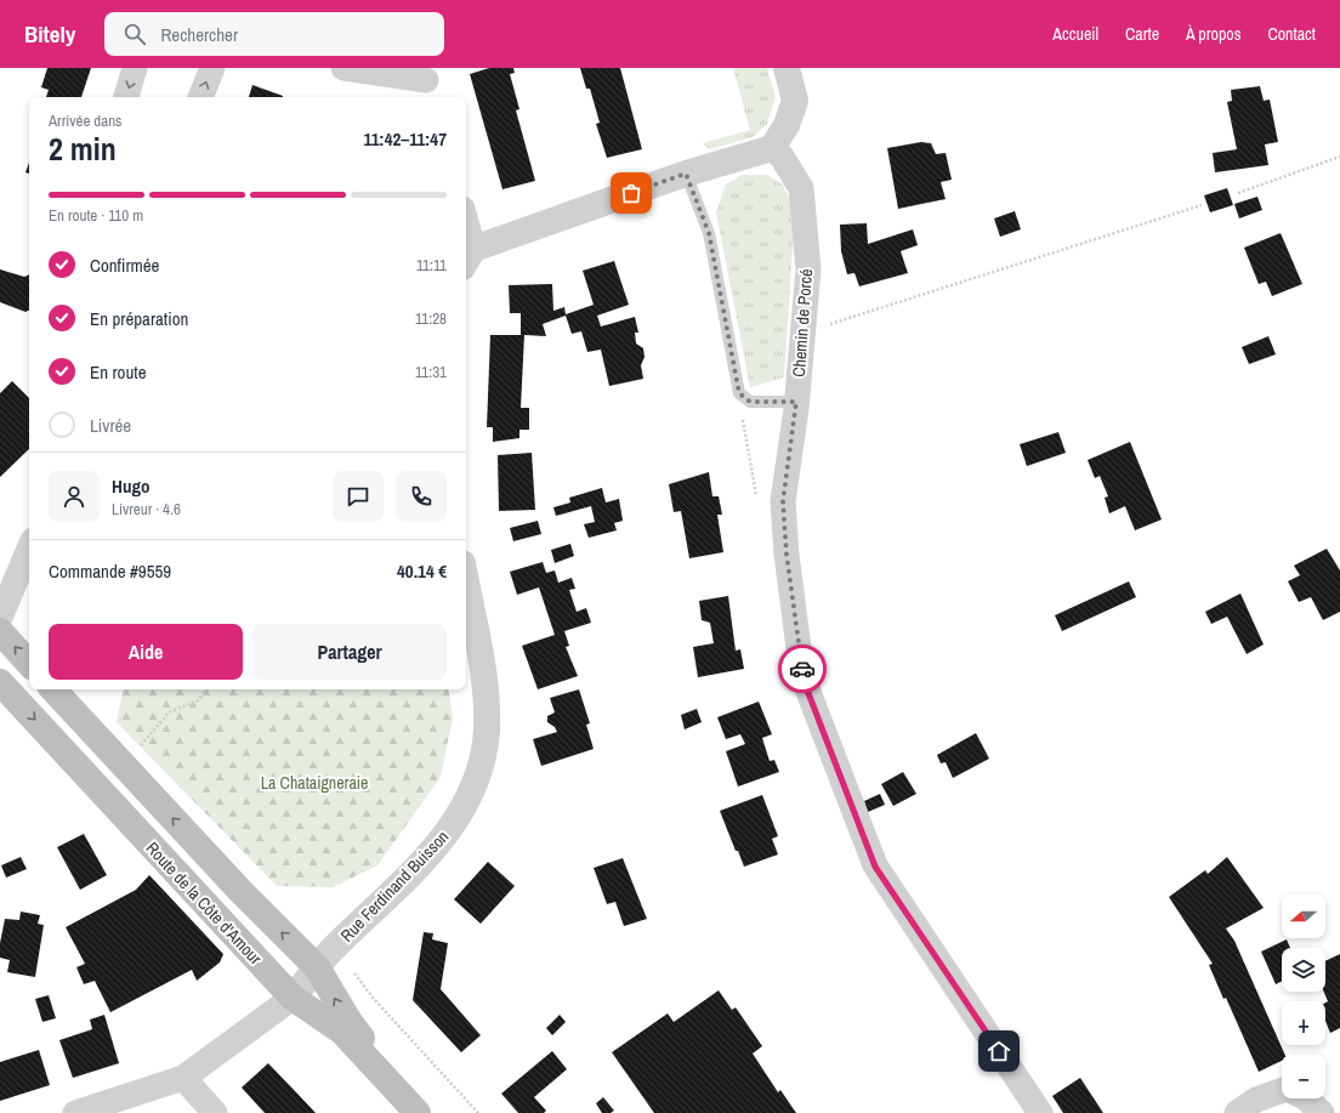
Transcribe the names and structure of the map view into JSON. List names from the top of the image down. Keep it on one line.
{"streets":{"main road":["Route de la Côte d'Amour"],"street":["Chemin de Porcé","Rue Ferdinand Buisson"]},"crossings":[["Rue Ferdinand Buisson","Route de la Côte d'Amour"]],"parks":["La Chataigneraie"],"north":"left","page":{"header":"Bitely","search":"Rechercher","nav":["Accueil","Carte","À propos","Contact"],"heading":["2 min","Arrivée dans","11:42–11:47"],"panel":["Hugo","Livreur · 4.6","Commande #9559","40.14 €"],"bar":"En route · 110 m","list":[["Confirmée","11:11"],["En préparation","11:28"],["En route","11:31"],"Livrée"],"buttons":["Aide","Partager"],"map_buttons":["+","−"]}}
